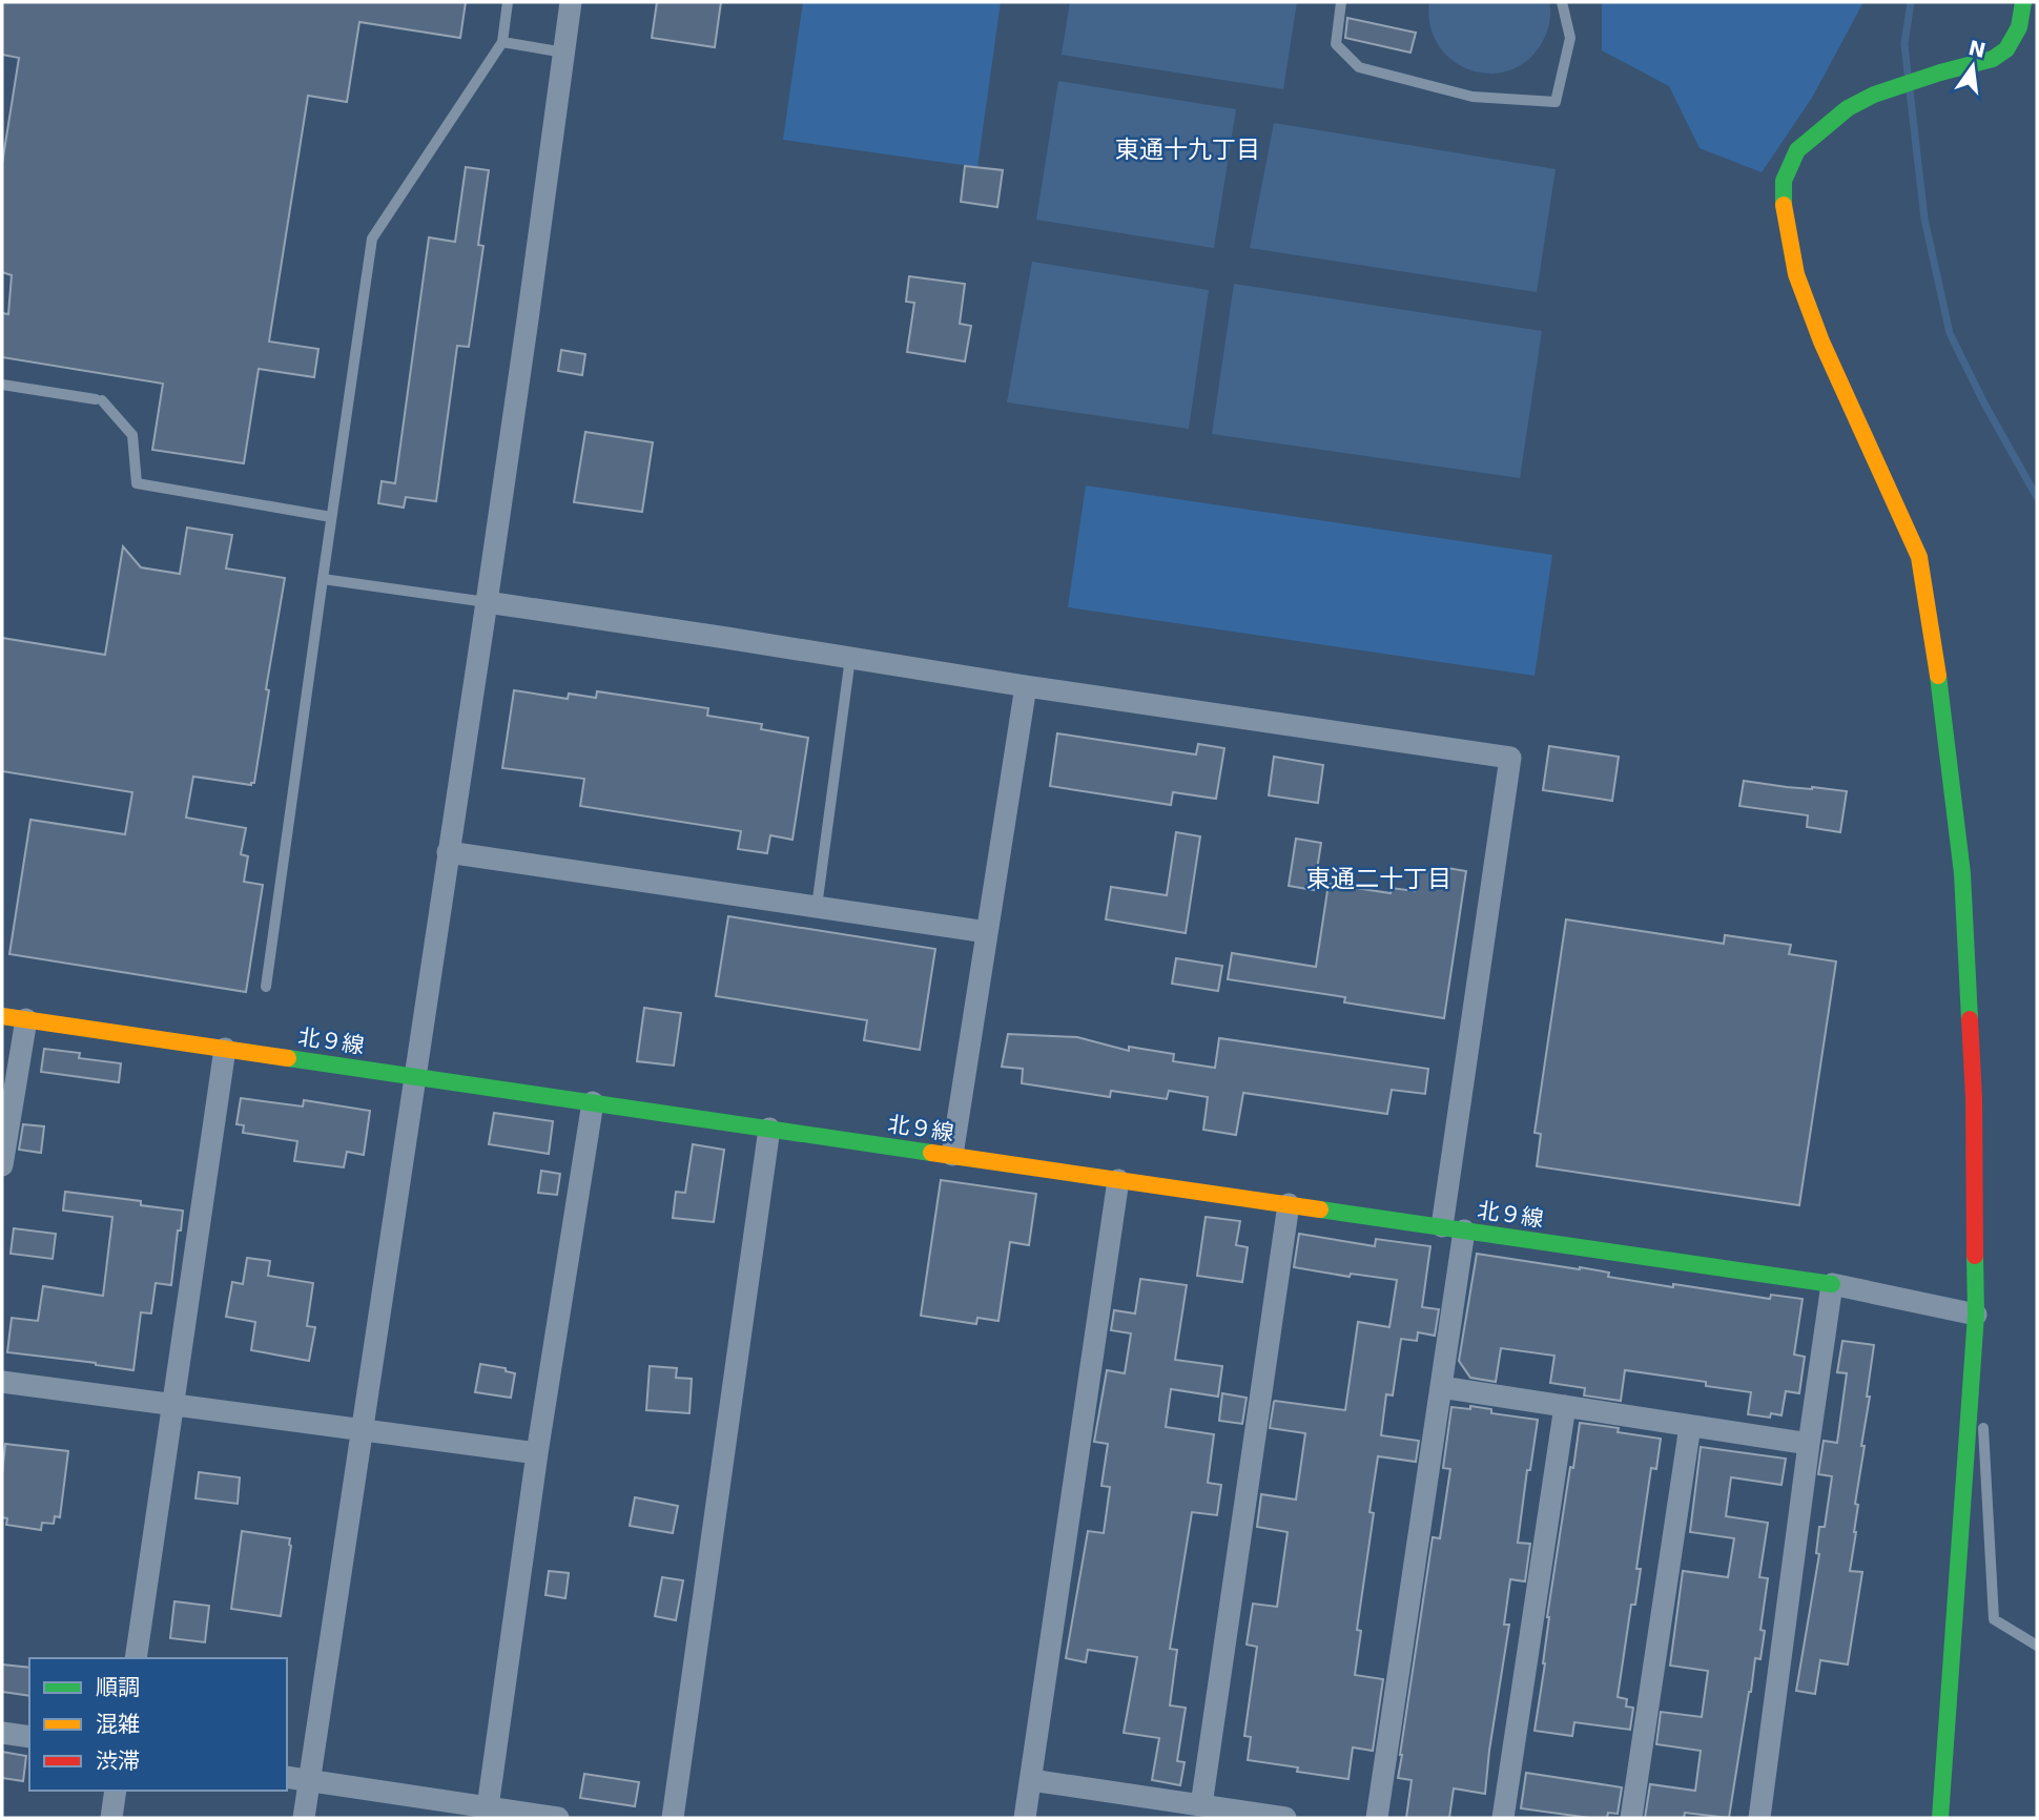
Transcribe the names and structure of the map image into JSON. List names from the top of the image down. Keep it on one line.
{"streets":{"street":["北９線"]},"districts":["東通十九丁目","東通二十丁目"],"legend":["順調","混雑","渋滞"],"north":"top"}
